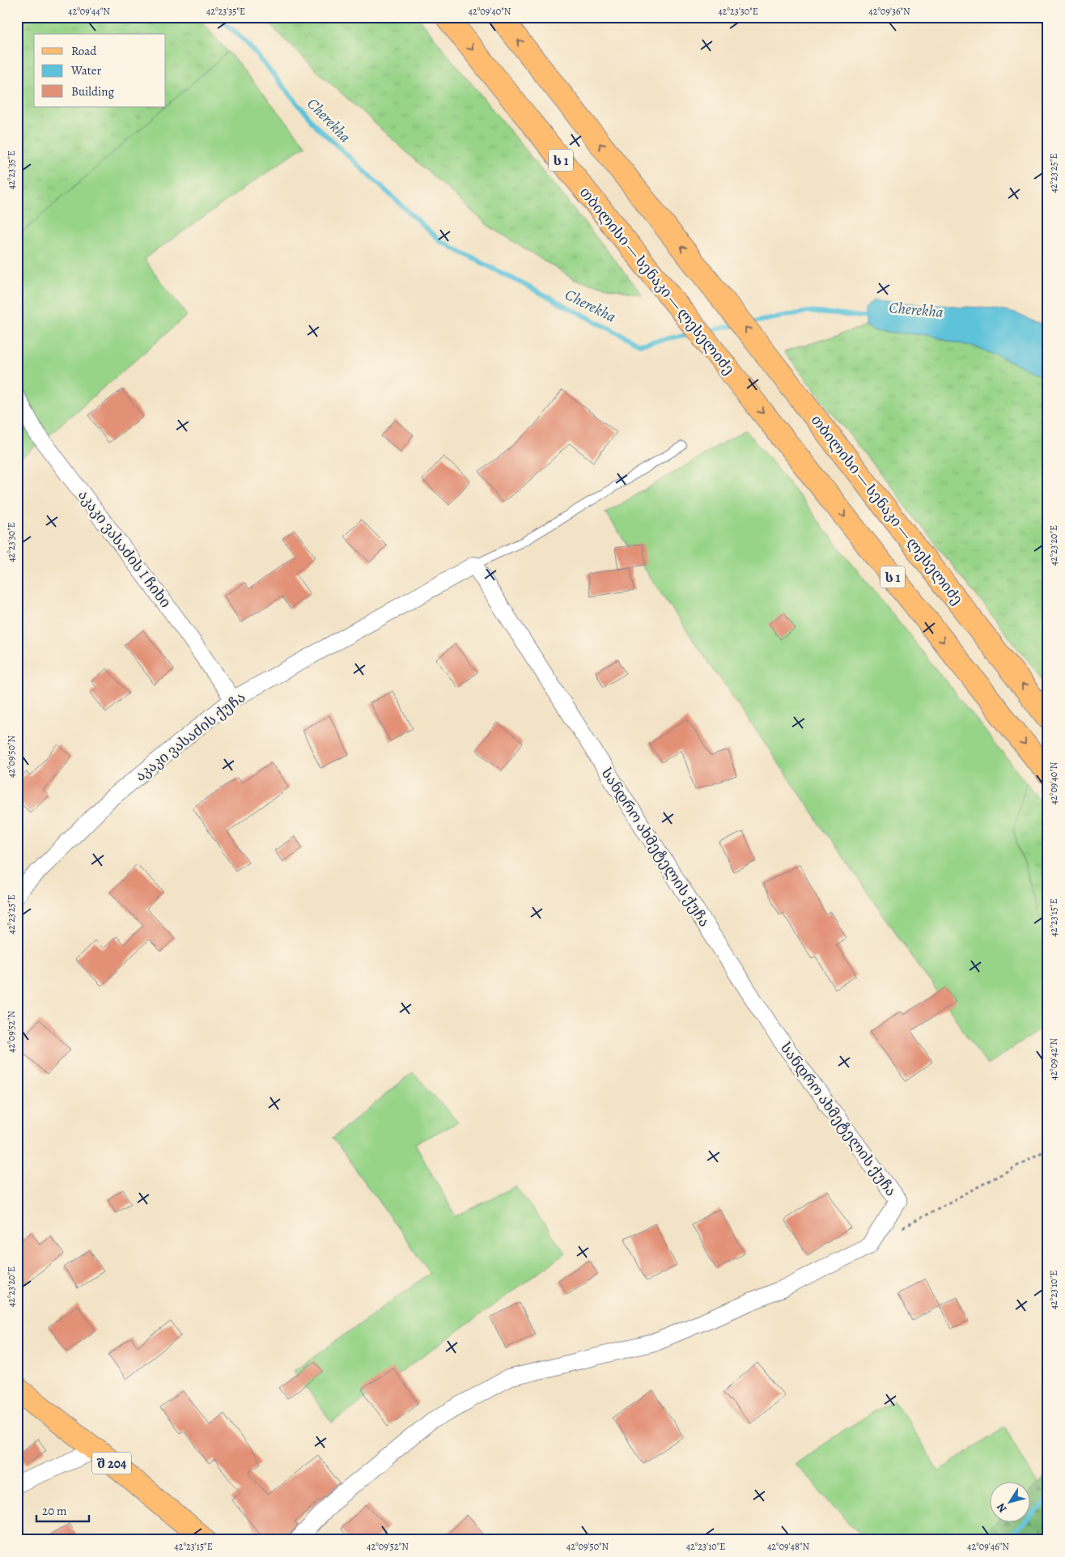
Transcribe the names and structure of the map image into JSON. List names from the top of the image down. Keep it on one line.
{"streets":{"main road":["ს 1","თბილისი — სენაკი — ლესელიძე","შ 204"],"street":["აკაკი ვასაძის I ჩიხი","აკაკი ვასაძის ქუჩა","სანდრო ახმეტელის ქუჩა"]},"crossings":[["აკაკი ვასაძის I ჩიხი","აკაკი ვასაძის ქუჩა"],["აკაკი ვასაძის ქუჩა","სანდრო ახმეტელის ქუჩა"]],"water":["Cherekha"],"legend":["Road","Water","Building"],"scale_bar":"20 m","north":"bottom left","coordinates":["42°09'44\"N","42°23'35\"E","42°09'40\"N","42°23'30\"E","42°09'36\"N","42°23'25\"E","42°23'20\"E","42°09'50\"N","42°23'15\"E","42°09'52\"N","42°09'42\"N","42°23'10\"E","42°09'48\"N","42°09'46\"N"]}
